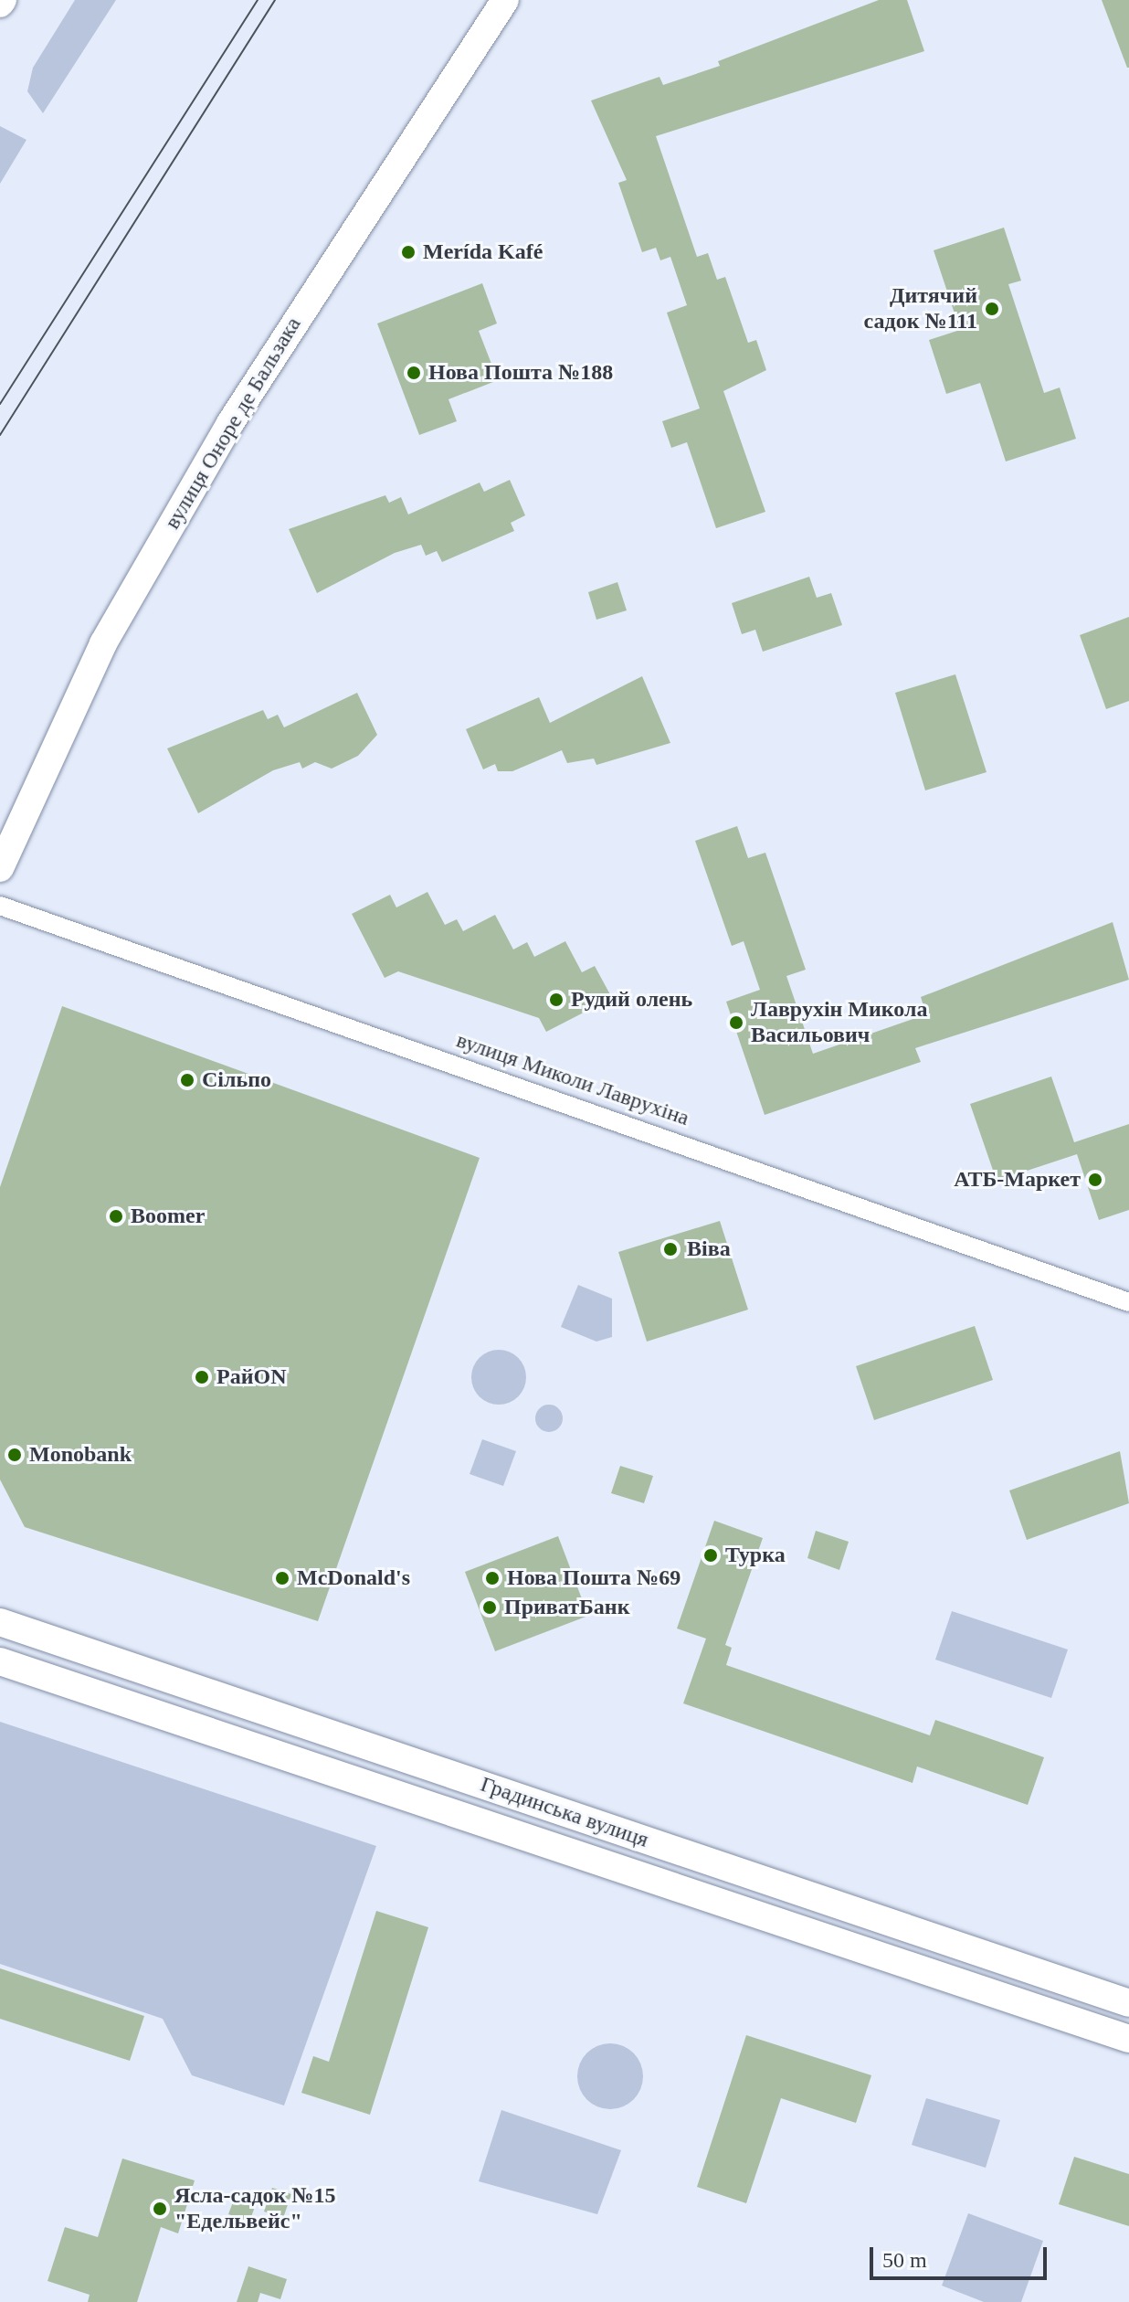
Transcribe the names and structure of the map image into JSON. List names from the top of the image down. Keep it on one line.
{"streets":{"street":["вулиця Оноре де Бальзака","вулиця Миколи Лаврухіна","Градинська вулиця"]},"places":["Merída Kafé","Дитячий садок №111","Нова Пошта №188","Рудий олень","Лаврухін Микола Васильович","Сільпо","АТБ-Маркет","Boomer","Віва","РайON","Monobank","Турка","McDonald's","Нова Пошта №69","ПриватБанк","Ясла-садок №15 \"Едельвейс\""],"scale_bar":"50 m"}
